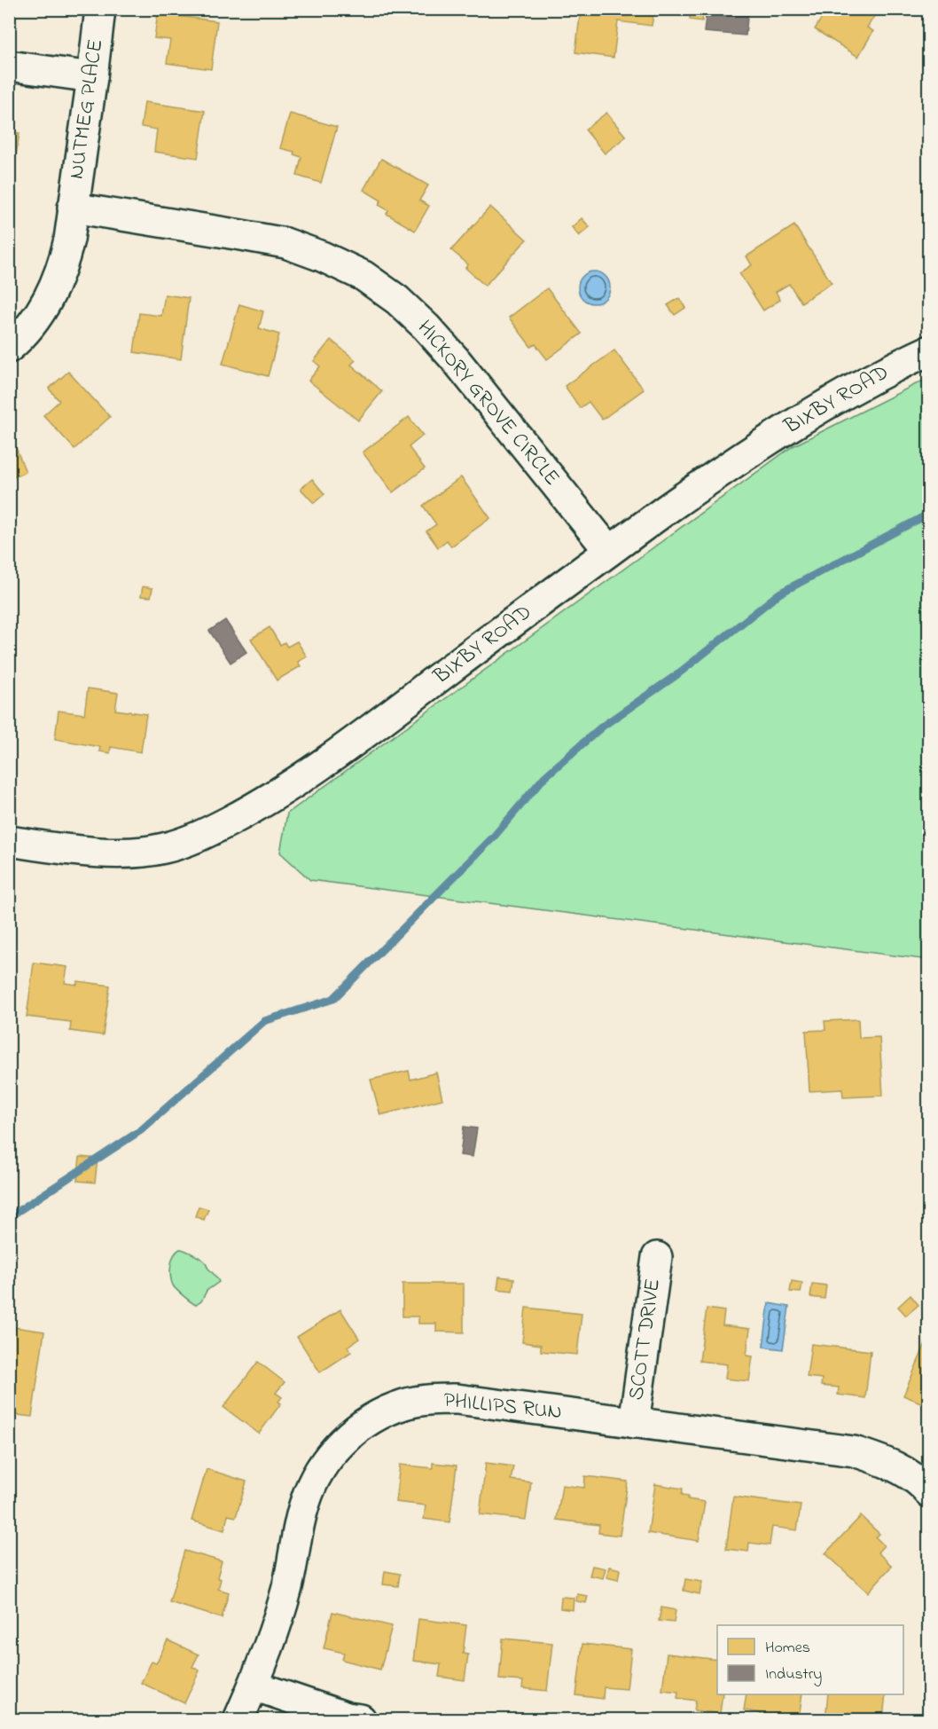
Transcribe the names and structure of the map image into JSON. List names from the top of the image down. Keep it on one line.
{"streets":{"street":["NUTMEG PLACE","BIXBY ROAD","HICKORY GROVE CIRCLE","SCOTT DRIVE","PHILLIPS RUN"]},"crossings":[["NUTMEG PLACE","HICKORY GROVE CIRCLE"],["BIXBY ROAD","HICKORY GROVE CIRCLE"],["SCOTT DRIVE","PHILLIPS RUN"]],"legend":["Homes","Industry"]}
